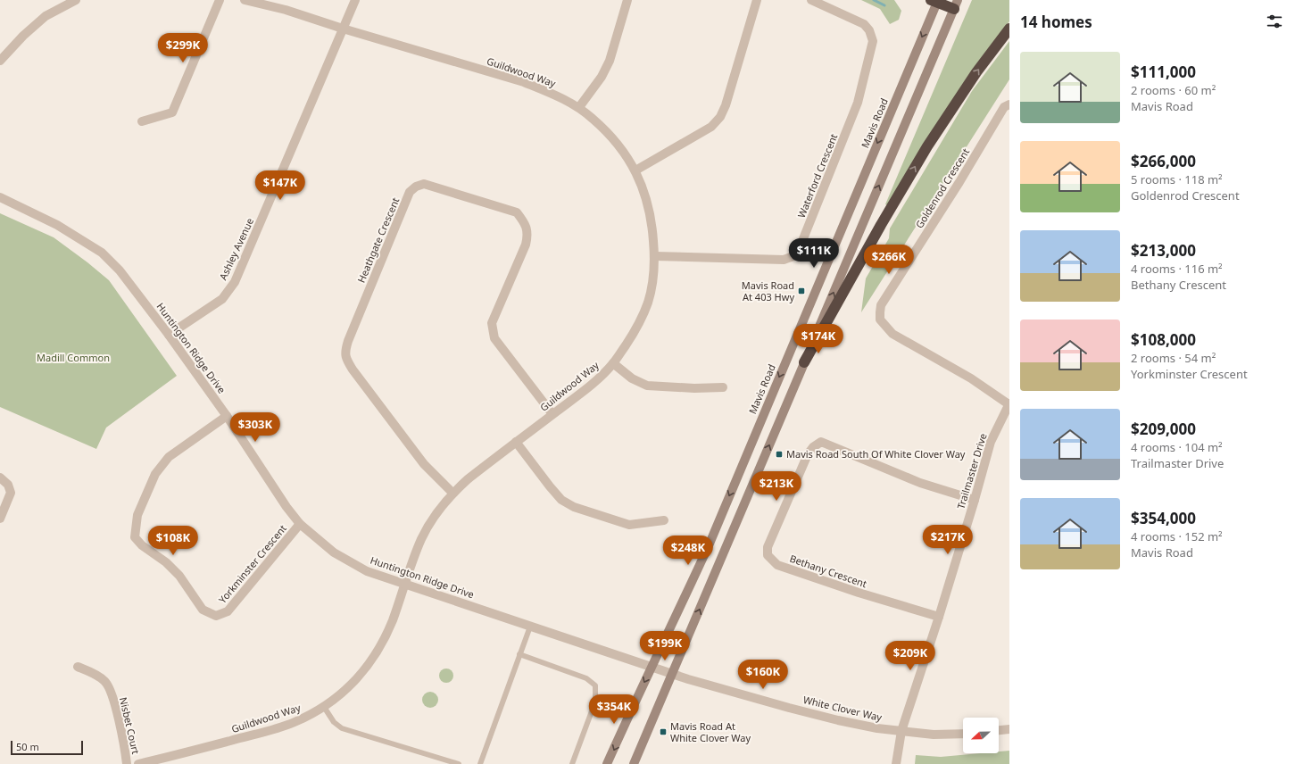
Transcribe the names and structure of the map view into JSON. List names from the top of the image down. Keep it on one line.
{"streets":{"main road":["Mavis Road"],"street":["Guildwood Way","Waterford Crescent","Goldenrod Crescent","Heathgate Crescent","Ashley Avenue","Huntington Ridge Drive","Trailmaster Drive","Yorkminster Crescent","Bethany Crescent","White Clover Way","Nisbet Court"]},"crossings":[["Guildwood Way","Waterford Crescent"],["Guildwood Way","Heathgate Crescent"],["Guildwood Way","Ashley Avenue"],["Guildwood Way","Huntington Ridge Drive"],["Mavis Road","Huntington Ridge Drive"],["Mavis Road","White Clover Way"],["Goldenrod Crescent","Trailmaster Drive"],["Ashley Avenue","Huntington Ridge Drive"],["Huntington Ridge Drive","Yorkminster Crescent"],["Huntington Ridge Drive","White Clover Way"],["Trailmaster Drive","Bethany Crescent"],["Trailmaster Drive","White Clover Way"]],"parks":["Madill Common"],"places":{"transit":["Mavis Road At 403 Hwy","Mavis Road South Of White Clover Way","Mavis Road At White Clover Way"]},"scale_bar":"50 m","north":"left","page":{"heading":"14 homes","price":["$299K","$147K","$111K","$266K","$174K","$303K","$213K","$217K","$108K","$248K","$199K","$209K","$160K","$354K"],"list":[{"name":"$111,000","note":"2 rooms · 60 m² · Mavis Road"},{"name":"$266,000","note":"5 rooms · 118 m² · Goldenrod Crescent"},{"name":"$213,000","note":"4 rooms · 116 m² · Bethany Crescent"},{"name":"$108,000","note":"2 rooms · 54 m² · Yorkminster Crescent"},{"name":"$209,000","note":"4 rooms · 104 m² · Trailmaster Drive"},{"name":"$354,000","note":"4 rooms · 152 m² · Mavis Road"}],"scale":"50 m"}}
